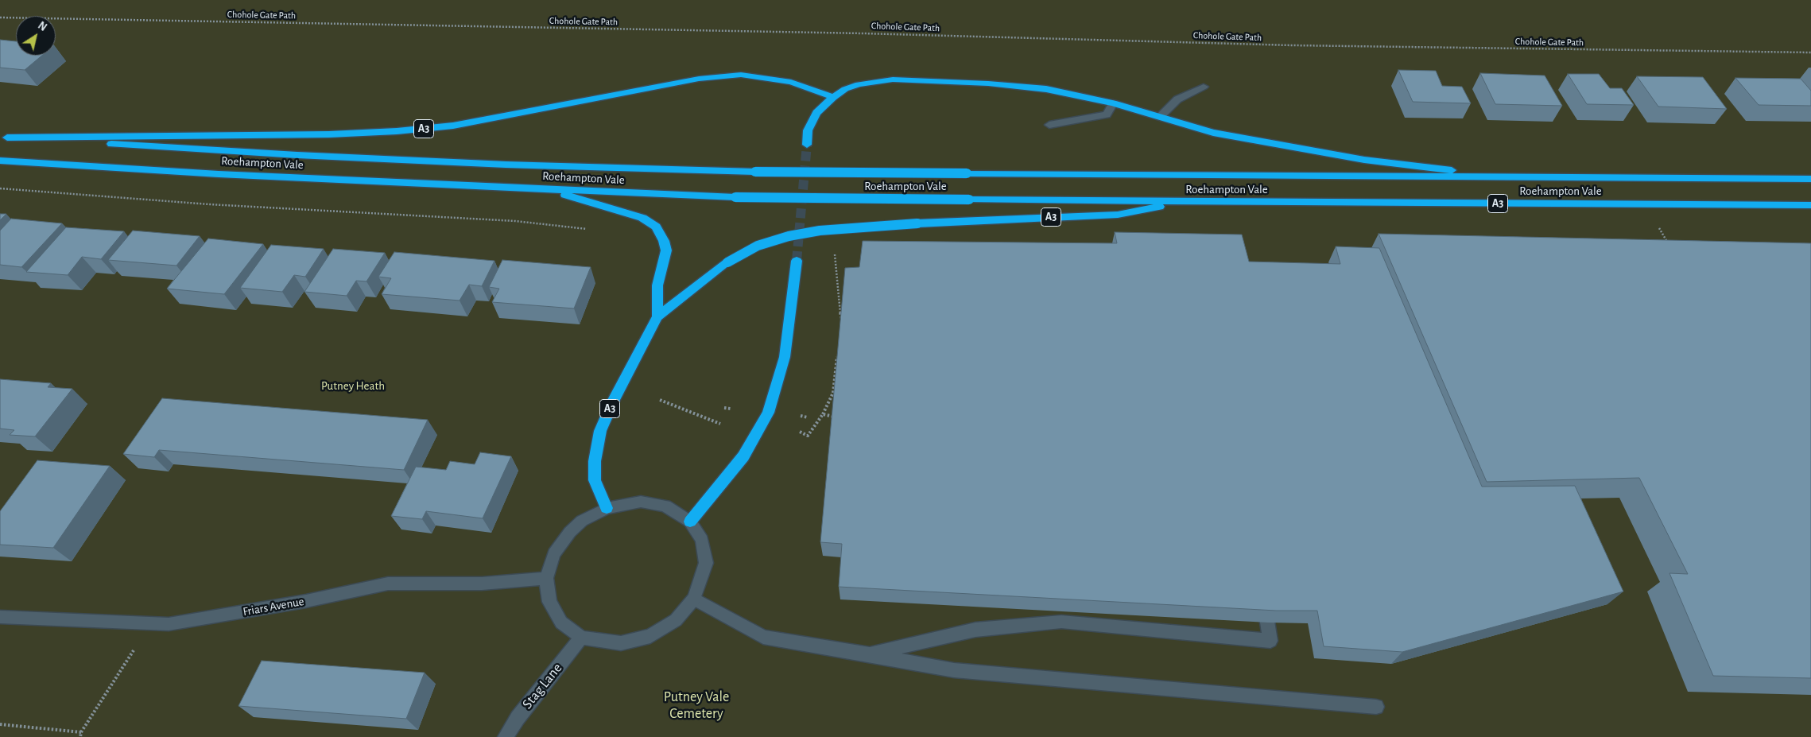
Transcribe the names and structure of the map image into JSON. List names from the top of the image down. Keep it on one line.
{"streets":{"highway":["A3","Roehampton Vale"],"street":["Friars Avenue","Stag Lane"],"path":["Chohole Gate Path"]},"crossings":[["A3","Roehampton Vale"]],"parks":["Putney Heath","Putney Vale Cemetery"],"north":"top right"}
